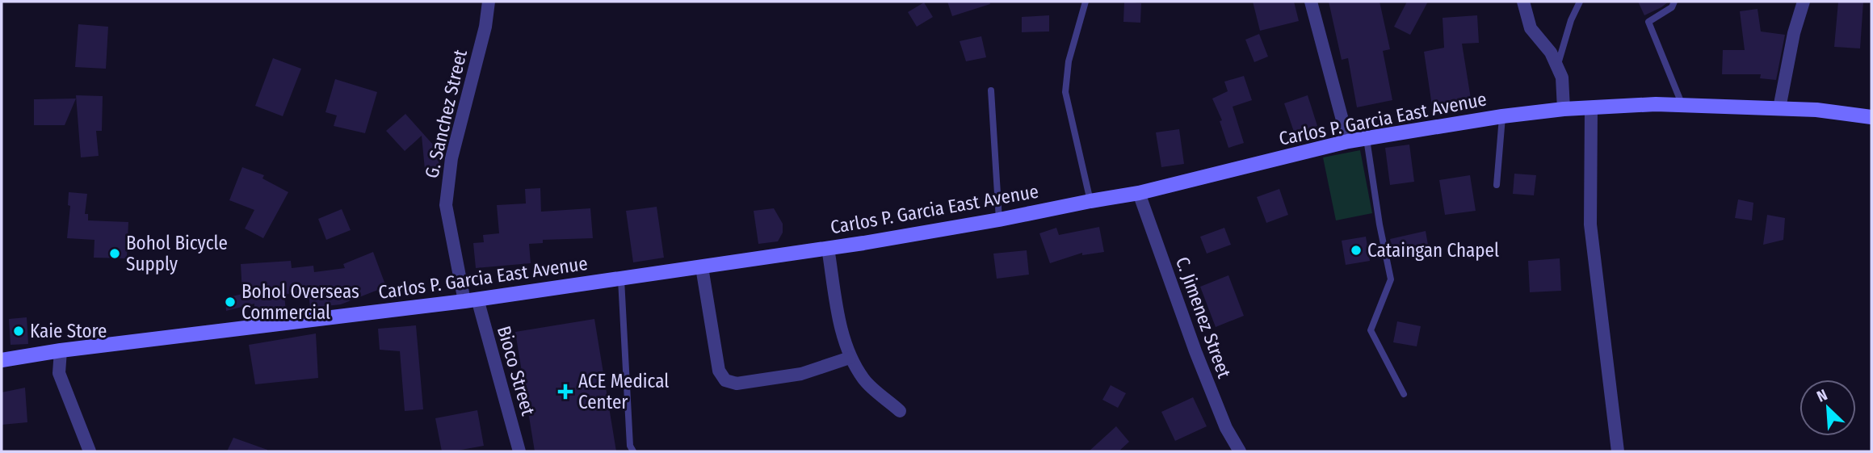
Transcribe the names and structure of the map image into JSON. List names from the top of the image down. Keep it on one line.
{"streets":{"main road":["Carlos P. Garcia East Avenue"],"street":["G. Sanchez Street","C. Jimenez Street","Bioco Street"]},"crossings":[["G. Sanchez Street","Carlos P. Garcia East Avenue"],["G. Sanchez Street","Bioco Street"],["Carlos P. Garcia East Avenue","C. Jimenez Street"],["Carlos P. Garcia East Avenue","Bioco Street"]],"places":{"other":["Cataingan Chapel","Bohol Bicycle Supply","Bohol Overseas Commercial","Kaie Store"],"health":["ACE Medical Center"]},"north":"top left"}
